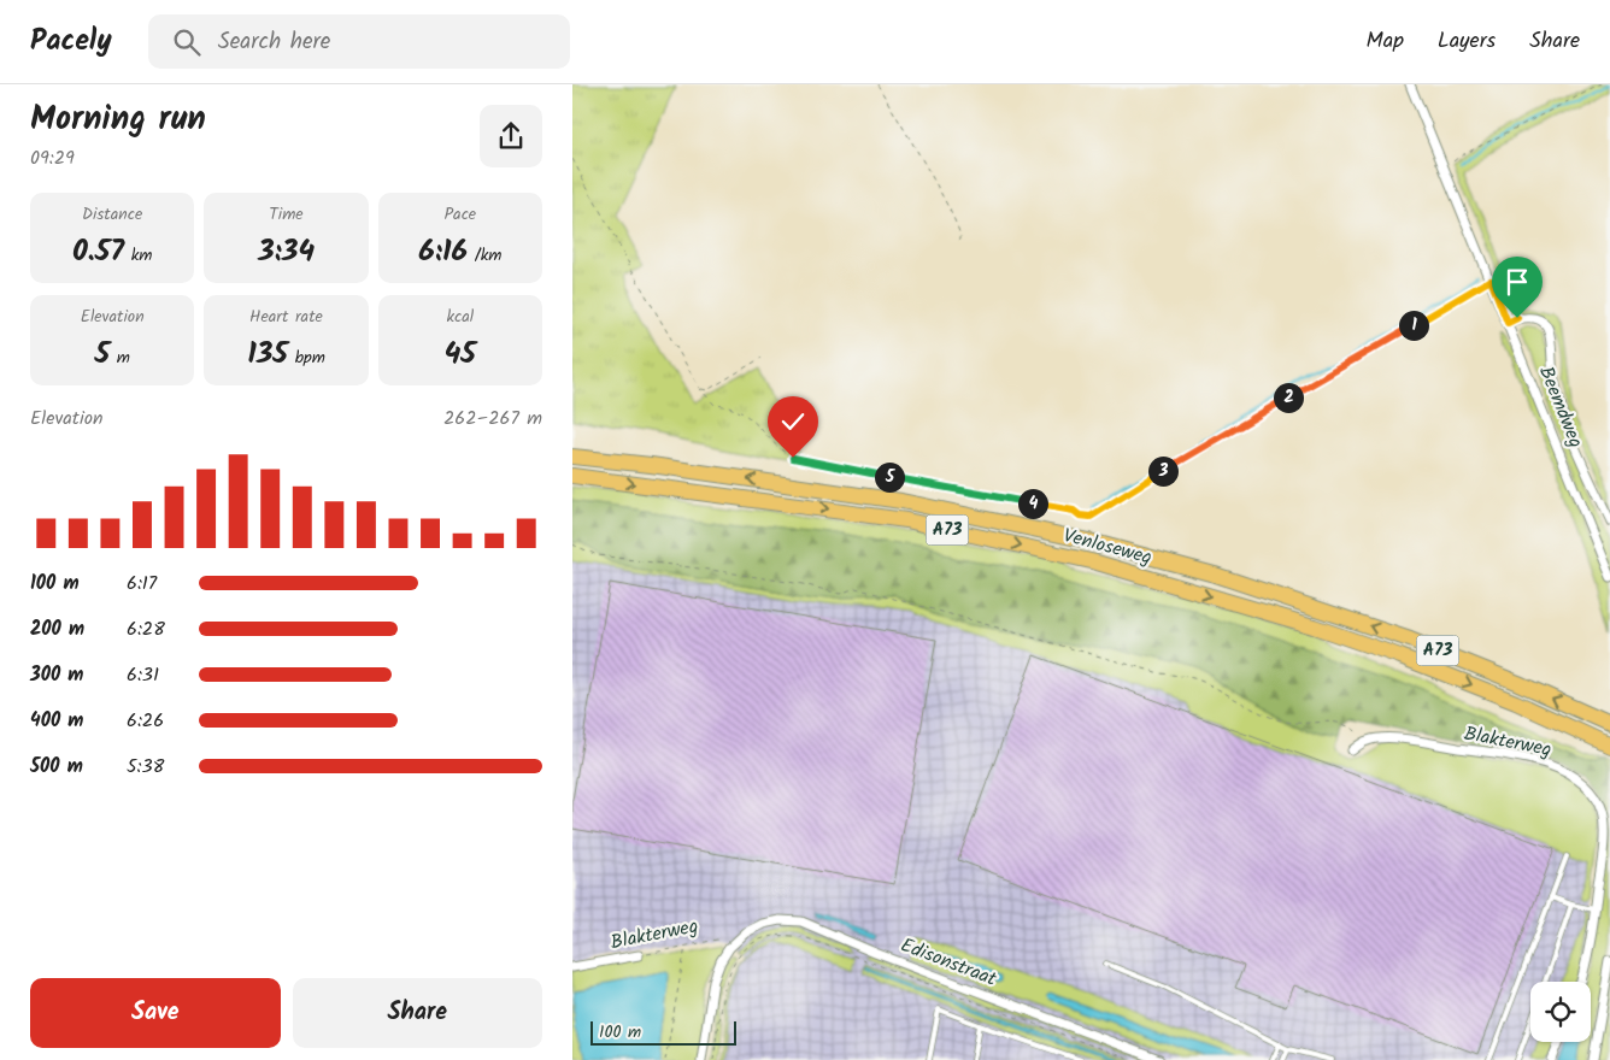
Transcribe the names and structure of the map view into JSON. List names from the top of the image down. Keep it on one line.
{"streets":{"highway":["A73","Venloseweg"],"street":["Beemdweg","Blakterweg","Edisonstraat"]},"crossings":[["Blakterweg","Edisonstraat"]],"scale_bar":"100 m","page":{"header":"Pacely","search":"Search here","nav":["Map","Layers","Share"],"heading":["Morning run","09:29"],"stats":[["Distance","0.57 km"],["Time","3:34"],["Pace","6:16 /km"],["Elevation","5 m"],["Heart rate","135 bpm"],["kcal","45"]],"pins":["1","2","3","5","4"],"chart":["Elevation","262–267 m"],"list":[{"name":"100 m","note":"6:17"},{"name":"200 m","note":"6:28"},{"name":"300 m","note":"6:31"},{"name":"400 m","note":"6:26"},{"name":"500 m","note":"5:38"}],"buttons":["Save","Share"],"scale":"100 m"}}
